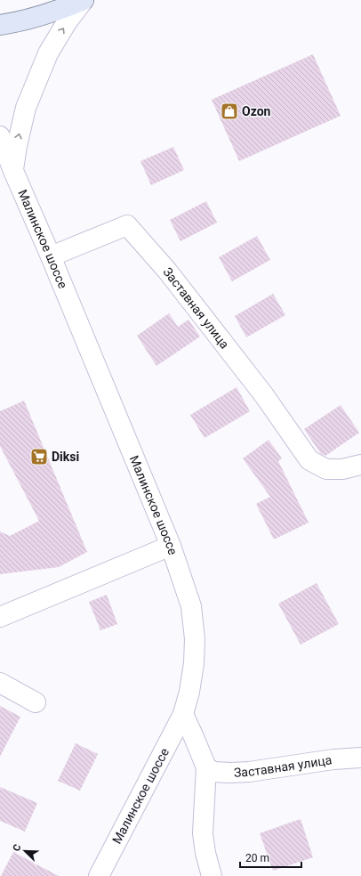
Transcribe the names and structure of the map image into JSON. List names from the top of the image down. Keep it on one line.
{"streets":{"street":["Малинское шоссе","Заставная улица"]},"crossings":[["Малинское шоссе","Заставная улица"]],"places":{"shop":["Ozon"],"supermarket":["Diksi"]},"scale_bar":"20 m","north":"top left"}
